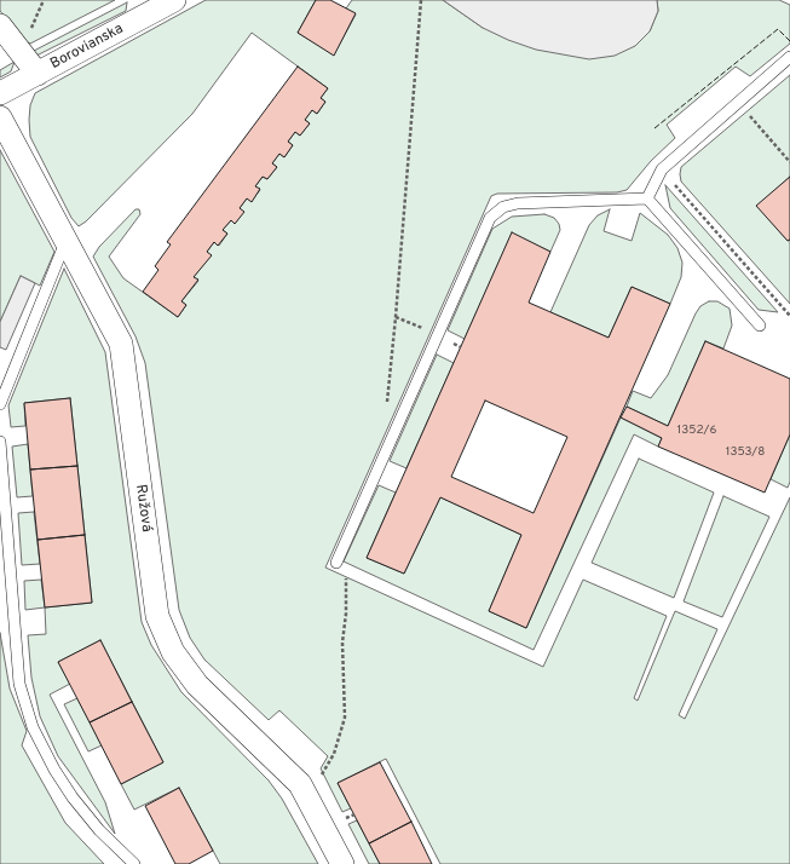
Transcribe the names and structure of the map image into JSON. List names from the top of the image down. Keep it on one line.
{"streets":{"street":["Borovianska","Ružová"]},"house_numbers":["1352/6","1353/8"]}
